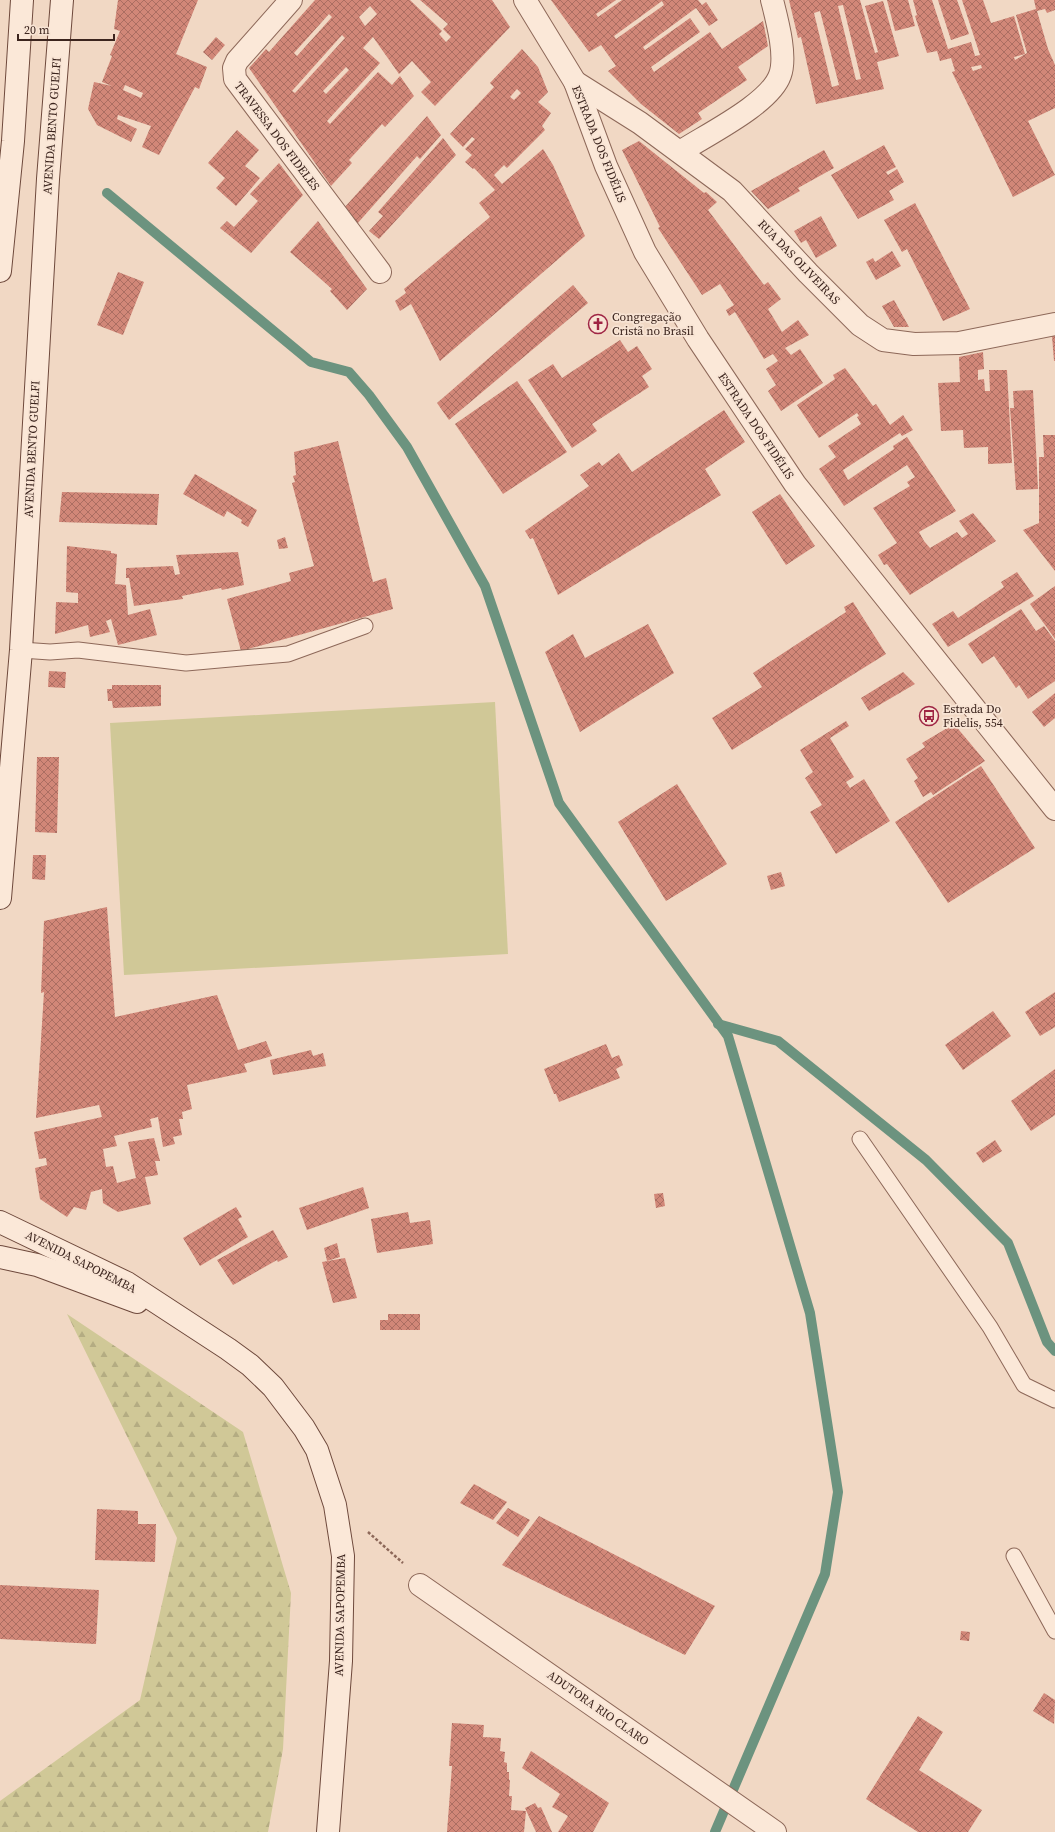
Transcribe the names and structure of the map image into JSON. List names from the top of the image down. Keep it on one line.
{"streets":{"street":["AVENIDA BENTO GUELFI","TRAVESSA DOS FIDELES","ESTRADA DOS FIDÉLIS","RUA DAS OLIVEIRAS","AVENIDA SAPOPEMBA","ADUTORA RIO CLARO"]},"crossings":[["ESTRADA DOS FIDÉLIS","RUA DAS OLIVEIRAS"]],"places":{"church":["Congregação Cristã no Brasil"],"bus stop":["Estrada Do Fidelis, 554"]},"scale_bar":"20 m"}
